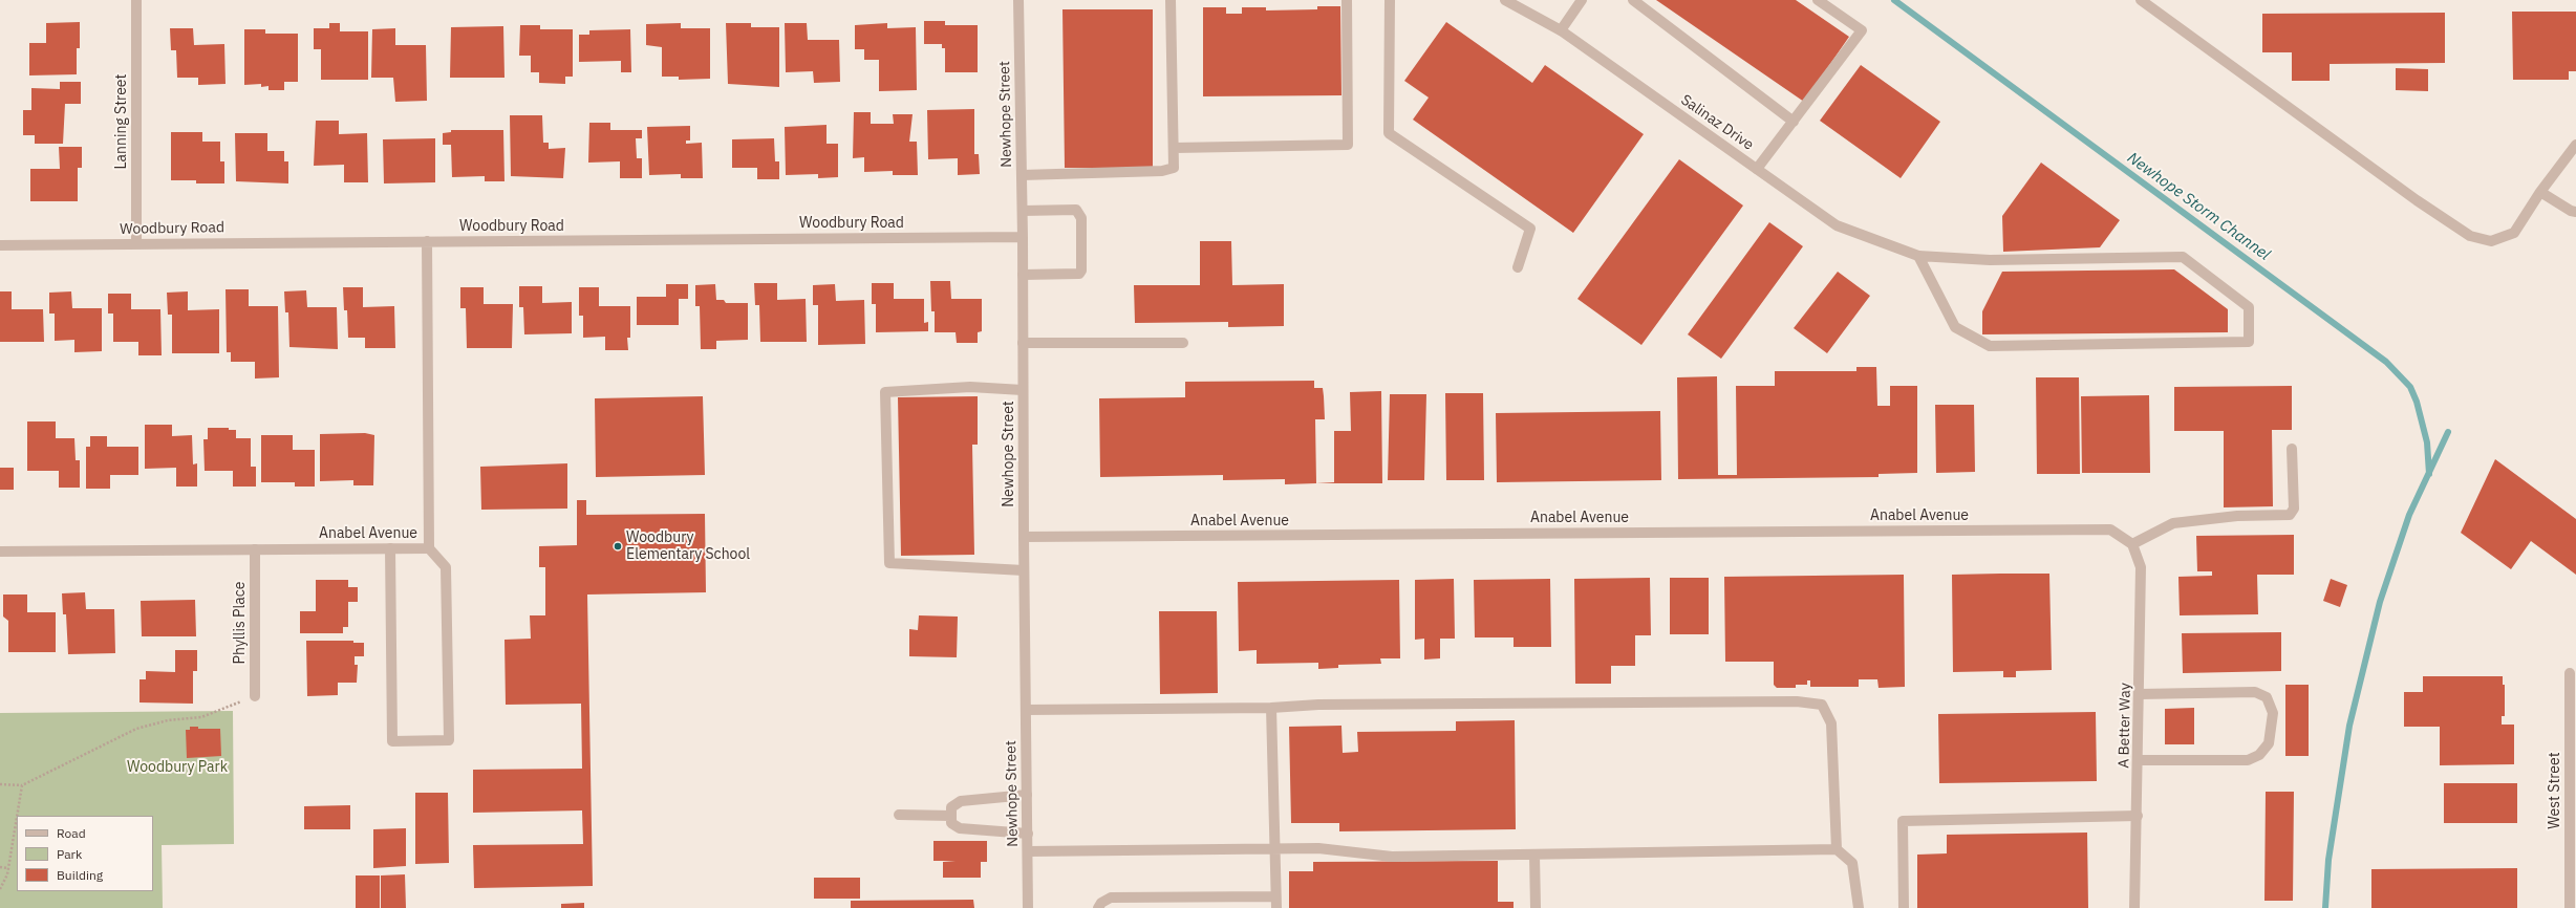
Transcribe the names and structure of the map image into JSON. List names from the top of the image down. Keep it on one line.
{"streets":{"street":["Newhope Street","Lanning Street","Salinaz Drive","Woodbury Road","Anabel Avenue","Phyllis Place","A Better Way","West Street"]},"crossings":[["Newhope Street","Woodbury Road"],["Newhope Street","Anabel Avenue"],["Lanning Street","Woodbury Road"],["Woodbury Road","Anabel Avenue"],["Anabel Avenue","Phyllis Place"],["Anabel Avenue","A Better Way"]],"water":["Newhope Storm Channel"],"parks":["Woodbury Park"],"places":["Woodbury Elementary School"],"legend":["Road","Park","Building"]}
